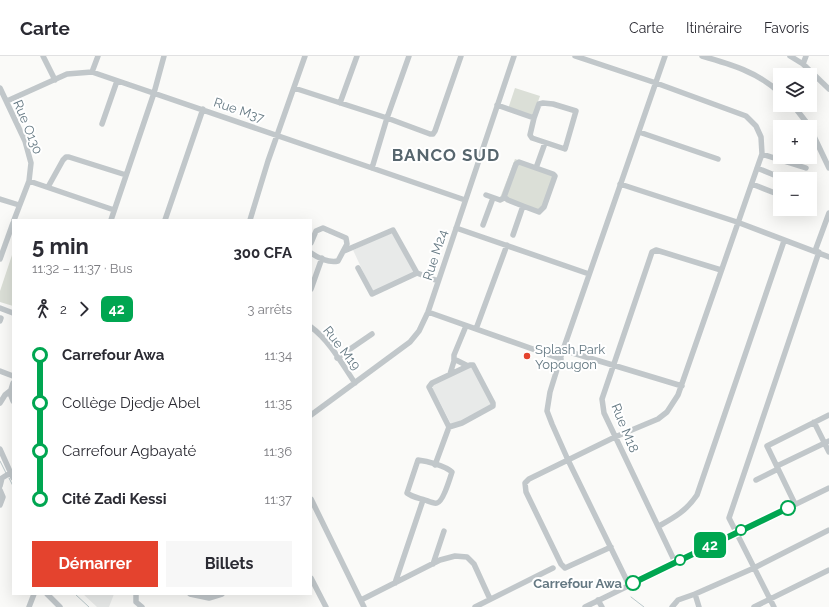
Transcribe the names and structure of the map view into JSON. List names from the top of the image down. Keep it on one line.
{"streets":{"street":["Rue M37","Rue O130","Rue M24","Rue M19","Rue M18"]},"crossings":[["Rue M37","Rue O130"],["Rue M37","Rue M24"],["Rue M24","Rue M19"]],"districts":["BANCO SUD"],"places":["Splash Park Yopougon","Carrefour Awa"],"lines":["bus line 42"],"page":{"header":"Carte","nav":["Carte","Itinéraire","Favoris"],"on_map":"42","map_buttons":["+","−"],"heading":["5 min","11:32 – 11:37 · Bus","300 CFA"],"legs":["2","42","3 arrêts"],"list":[{"name":"Carrefour Awa","value":"11:34"},{"name":"Collège Djedje Abel","value":"11:35"},{"name":"Carrefour Agbayaté","value":"11:36"},{"name":"Cité Zadi Kessi","value":"11:37"}],"buttons":["Démarrer","Billets"]}}
